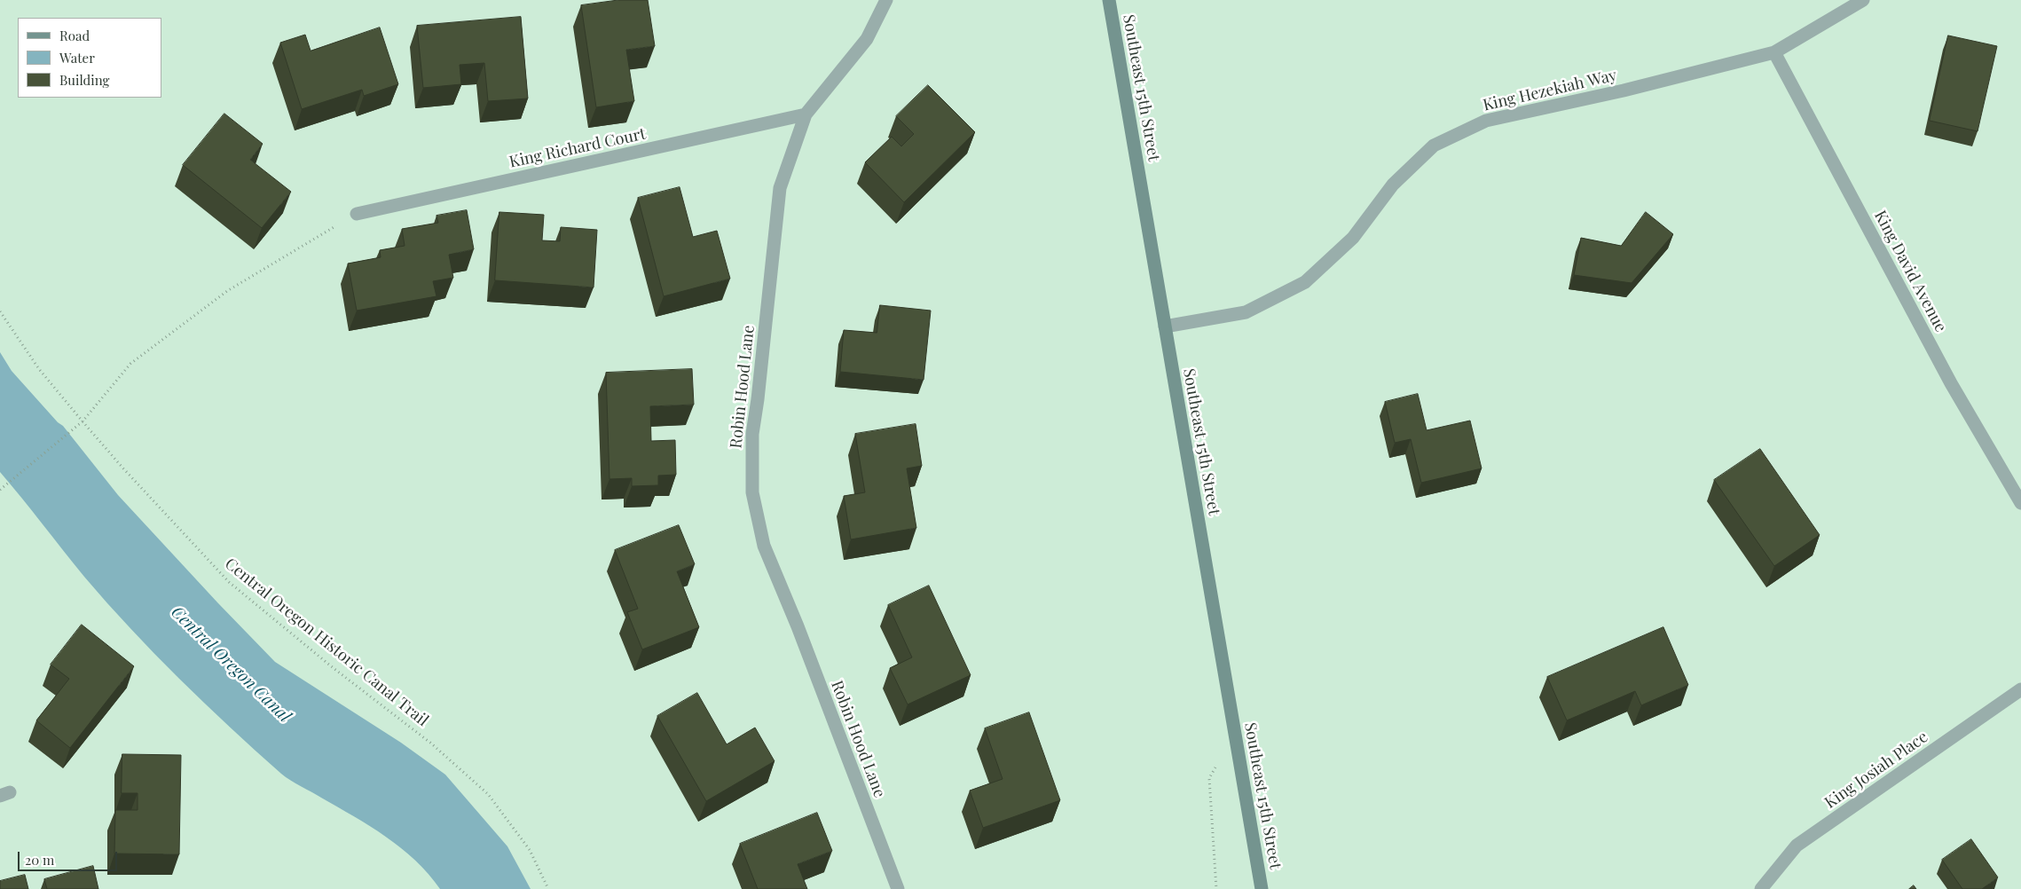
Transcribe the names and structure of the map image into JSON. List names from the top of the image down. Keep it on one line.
{"streets":{"main road":["Southeast 15th Street"],"street":["King Hezekiah Way","King Richard Court","King David Avenue","Robin Hood Lane","King Josiah Place"],"path":["Central Oregon Historic Canal Trail"]},"crossings":[["Southeast 15th Street","King Hezekiah Way"],["King Hezekiah Way","King David Avenue"],["King Richard Court","Robin Hood Lane"]],"water":["Central Oregon Canal"],"legend":["Road","Water","Building"],"scale_bar":"20 m"}
